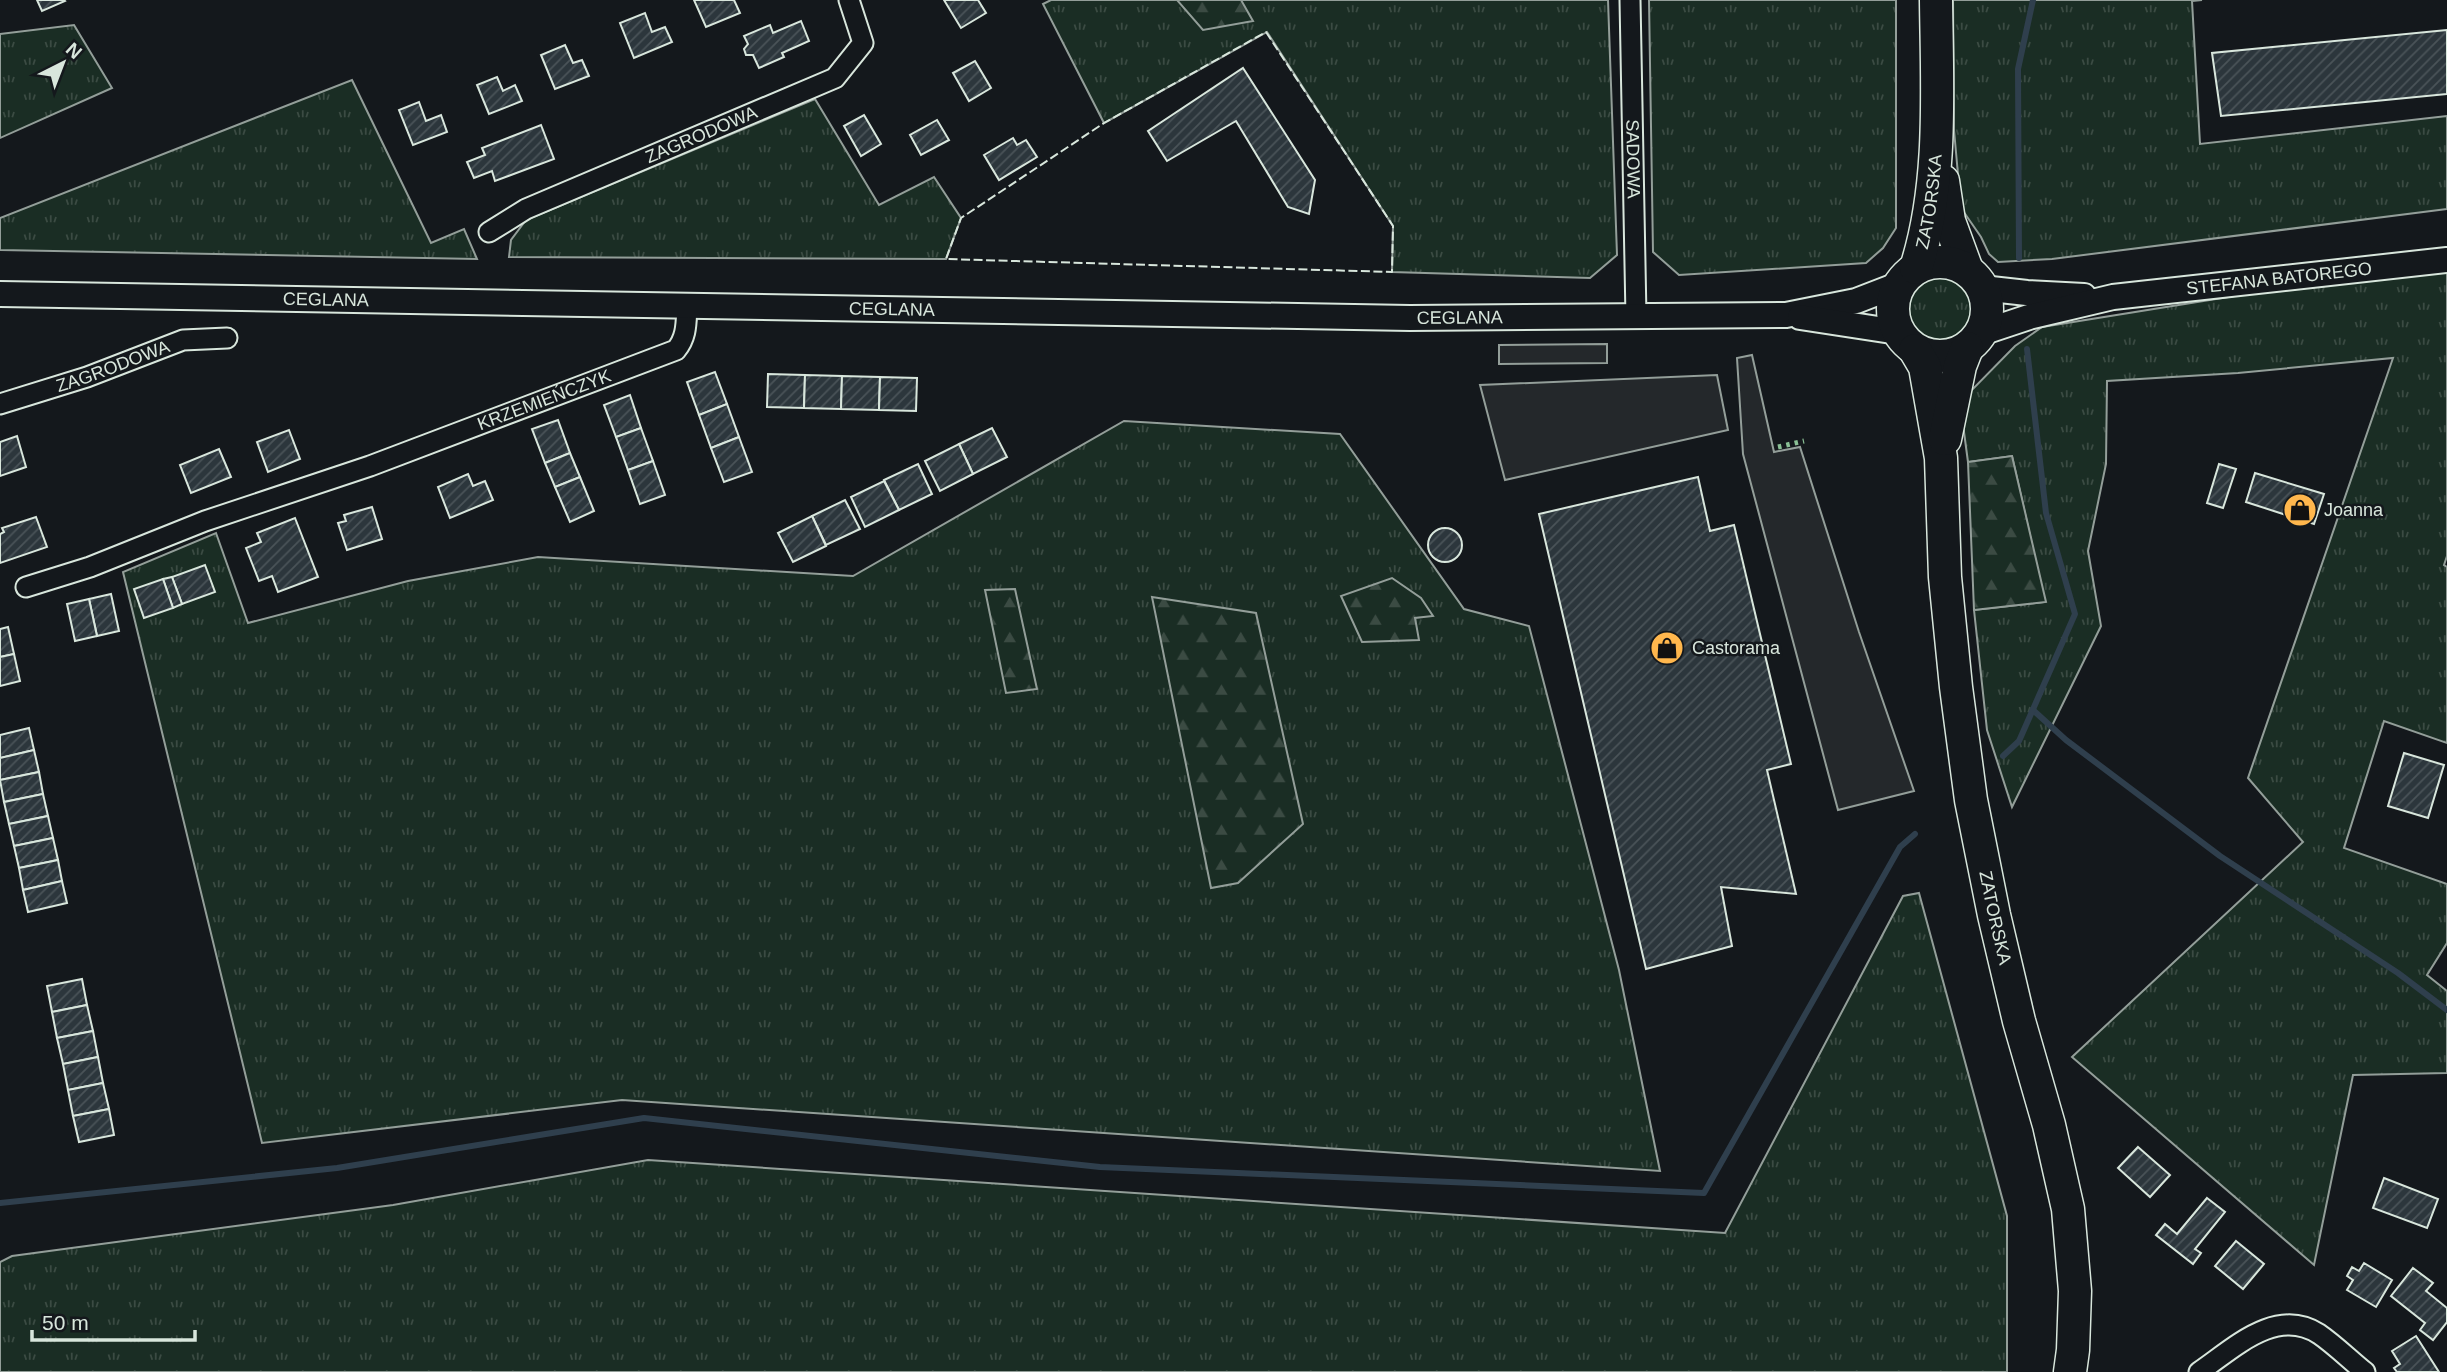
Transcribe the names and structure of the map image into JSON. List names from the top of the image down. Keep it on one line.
{"streets":{"main road":["ZATORSKA"],"street":["ZAGRODOWA","SADOWA","STEFANA BATOREGO","CEGLANA","KRZEMIEŃCZYK"]},"crossings":[["SADOWA","CEGLANA"],["ZATORSKA","STEFANA BATOREGO"],["ZATORSKA","CEGLANA"],["STEFANA BATOREGO","CEGLANA"],["CEGLANA","KRZEMIEŃCZYK"]],"places":{"shop":["Joanna","Castorama"]},"scale_bar":"50 m","north":"top right"}
